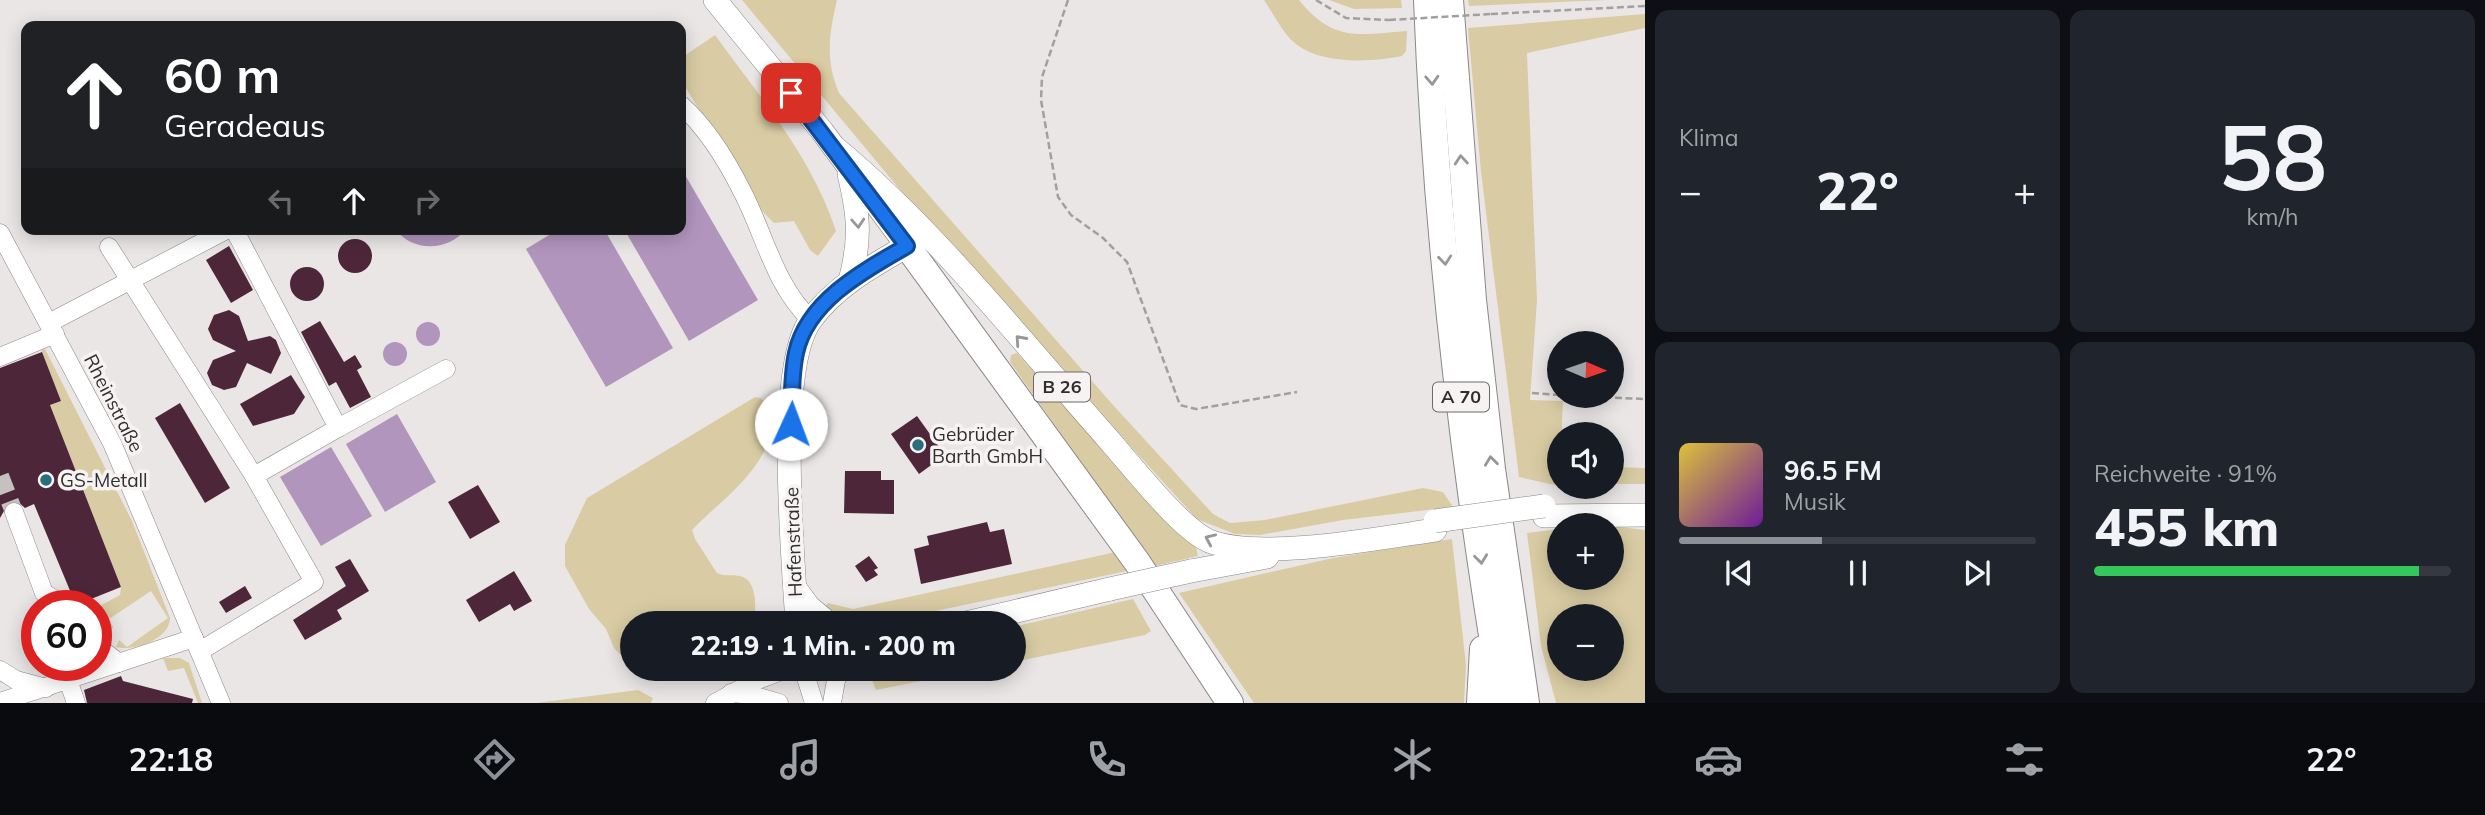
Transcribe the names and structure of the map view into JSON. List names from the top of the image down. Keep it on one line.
{"streets":{"highway":["A 70"],"main road":["B 26","Hafenstraße"],"street":["Rheinstraße"]},"crossings":[["B 26","Hafenstraße"]],"places":["Gebrüder Barth GmbH","GS-Metall"],"north":"right","page":{"tile":["Klima",["58","km/h"],["Reichweite · 91%","455 km"]],"turn":["60 m","Geradeaus"],"heat":["−","22°","+"],"map_buttons":["+","−"],"song":["96.5 FM","Musik"],"limit":"60","trip":"22:19 · 1 Min. · 200 m","tabs":["22:18","22°"]}}
